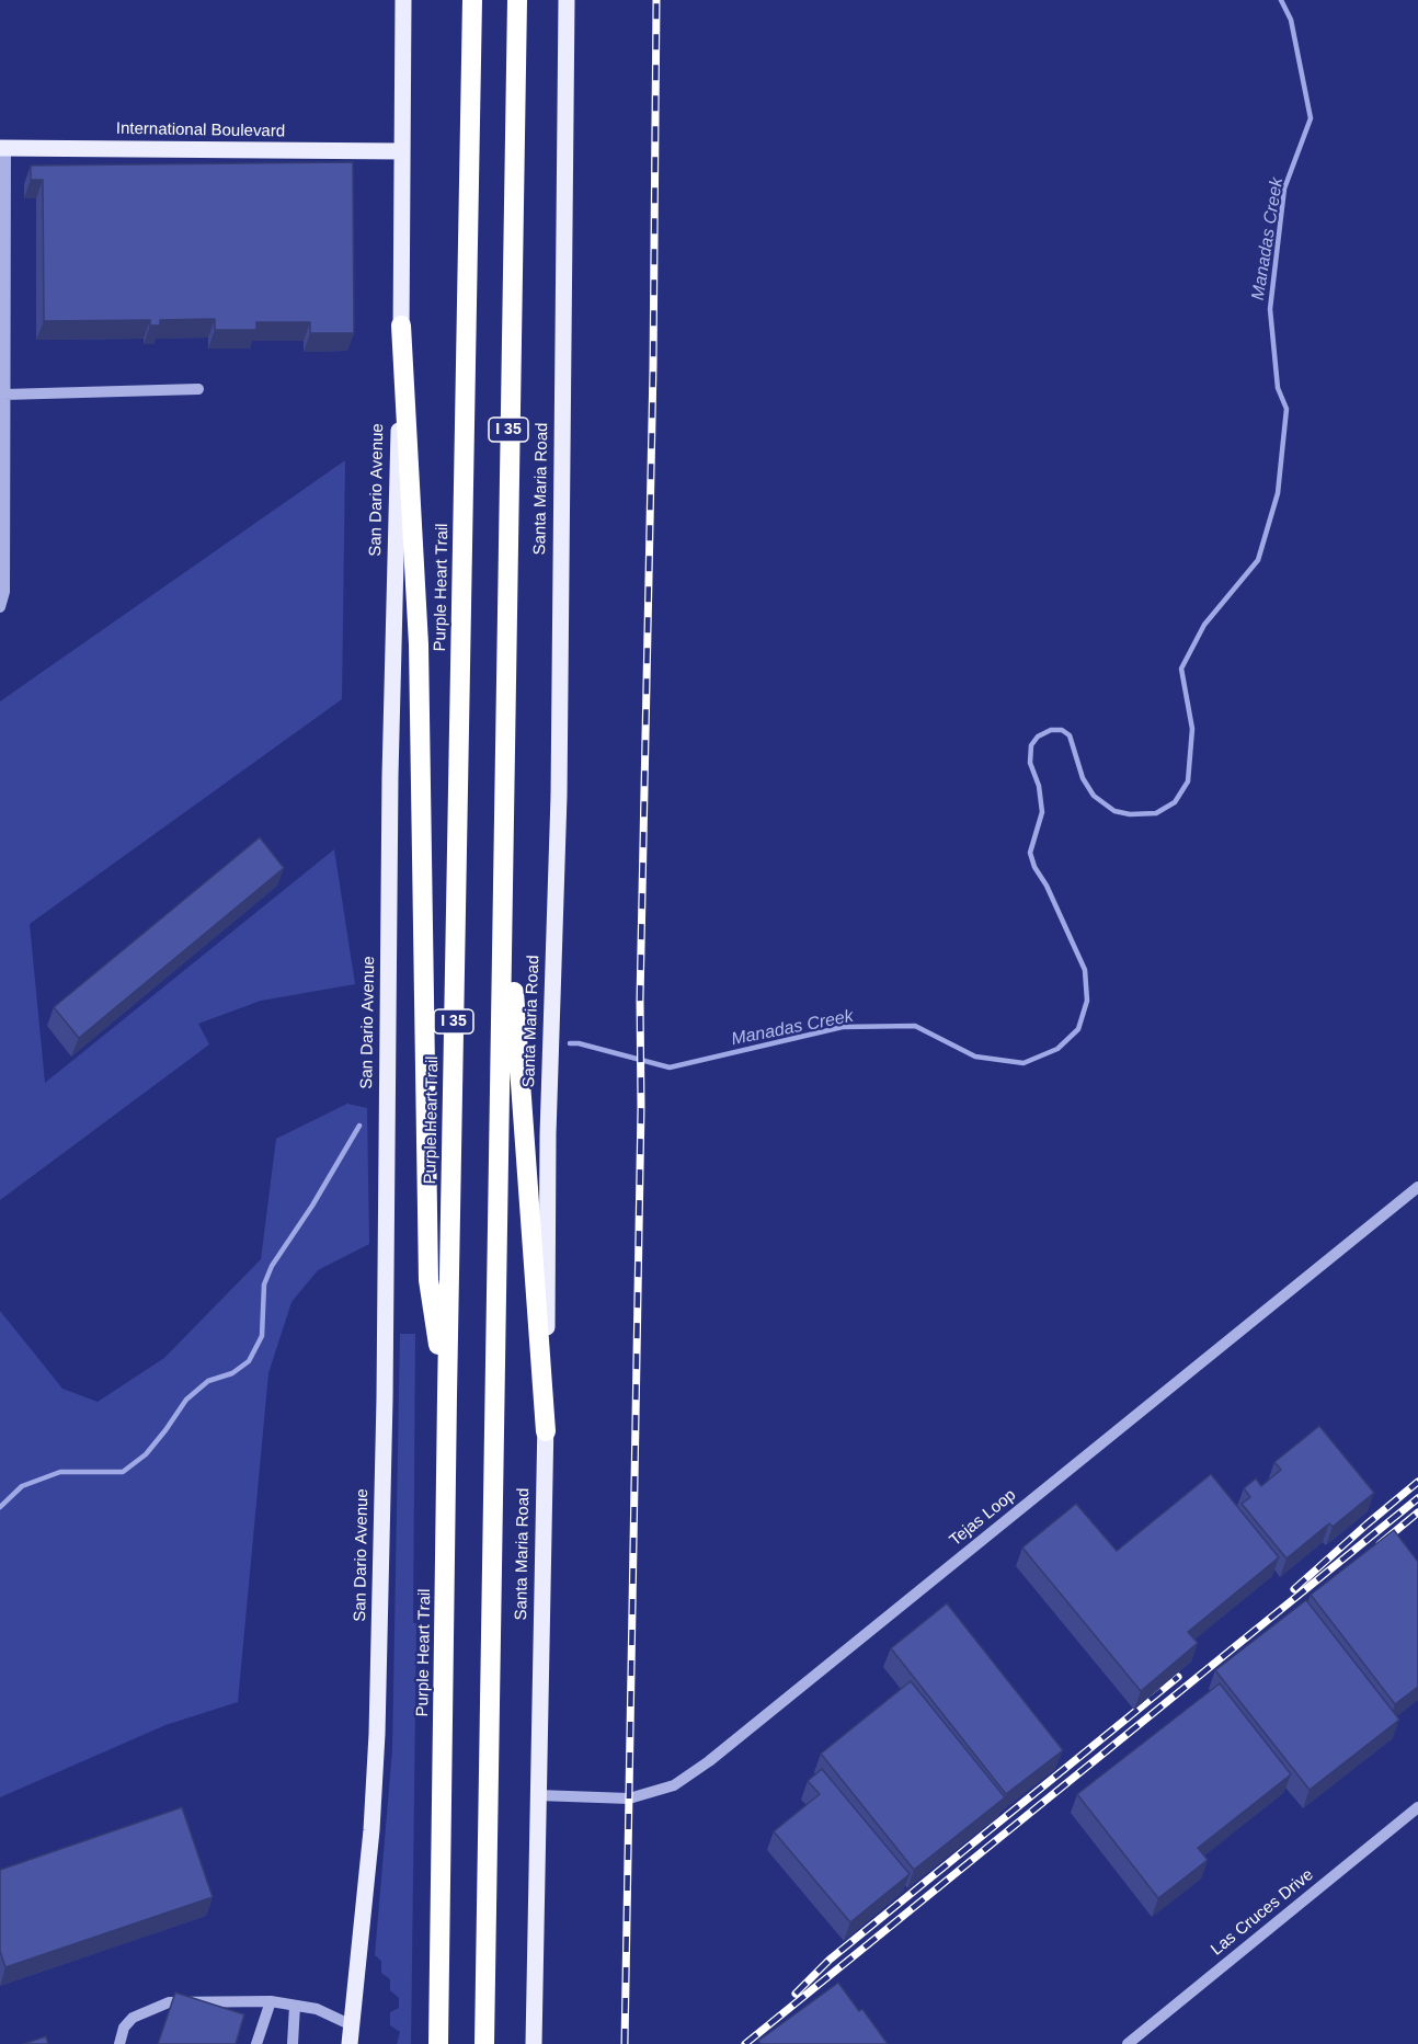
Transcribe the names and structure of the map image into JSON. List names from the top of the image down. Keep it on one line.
{"streets":{"highway":["I 35","Purple Heart Trail"],"main road":["International Boulevard","Santa Maria Road","San Dario Avenue"],"street":["Tejas Loop","Las Cruces Drive"]},"crossings":[["International Boulevard","San Dario Avenue"],["Santa Maria Road","Tejas Loop"]],"water":["Manadas Creek"]}
